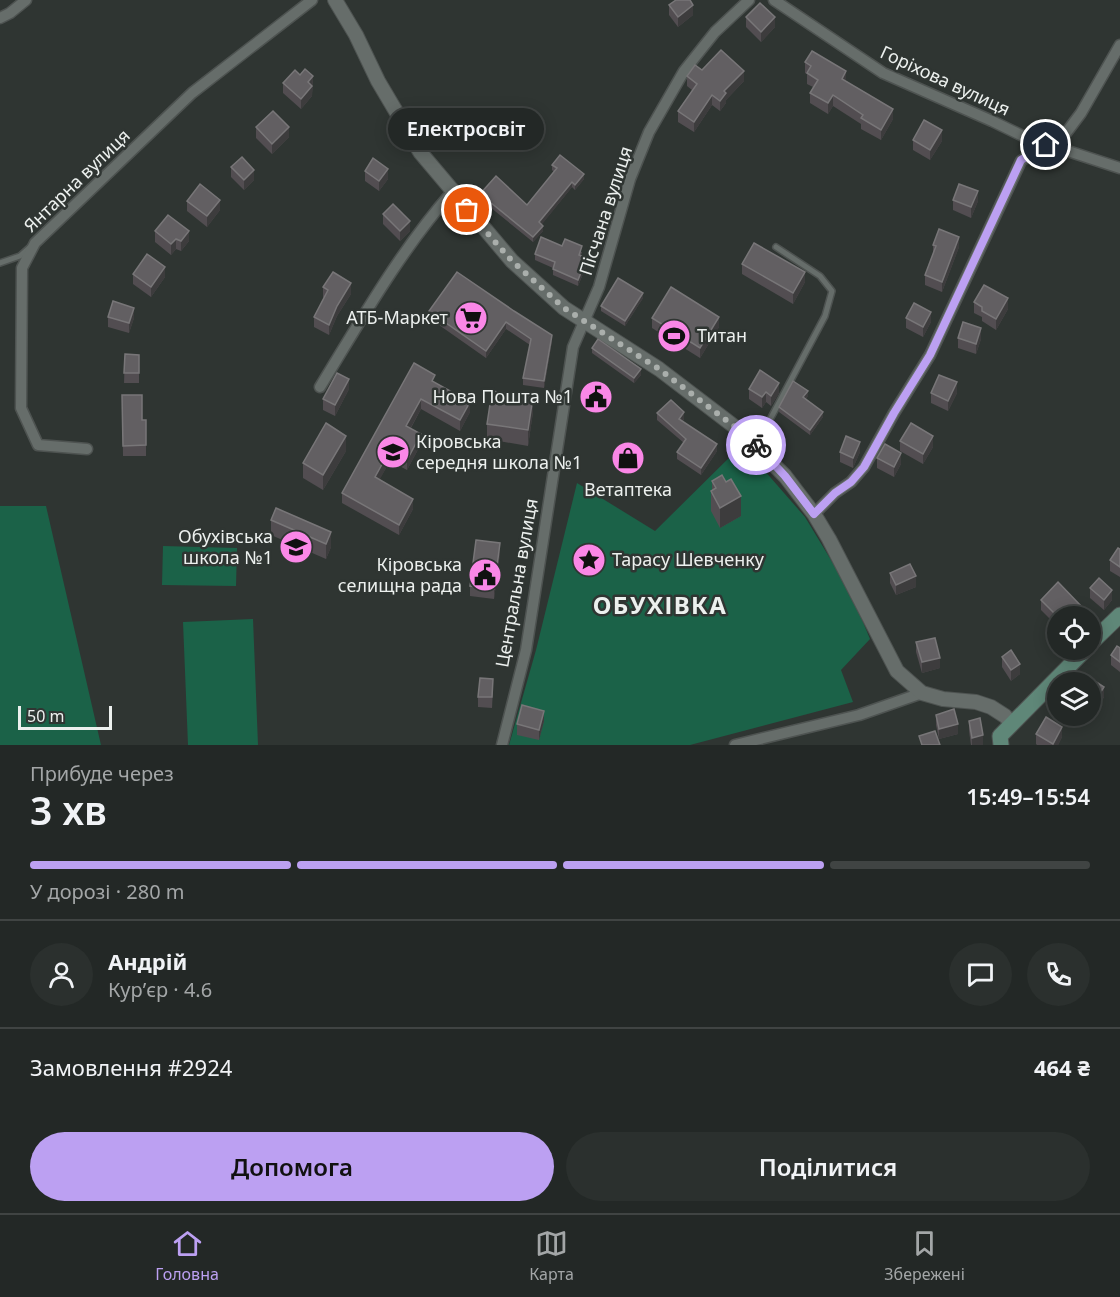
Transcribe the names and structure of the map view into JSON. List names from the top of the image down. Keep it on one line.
{"streets":{"street":["Горіхова вулиця","Янтарна вулиця","Пісчана вулиця","Центральна вулиця"]},"crossings":[["Пісчана вулиця","Центральна вулиця"]],"districts":["ОБУХІВКА"],"places":{"other":["Електросвіт"],"supermarket":["АТБ-Маркет"],"sports":["Титан"],"public building":["Нова Пошта №1","Кіровська селищна рада"],"school or university":["Кіровська середня школа №1","Обухівська школа №1"],"shop":["Ветаптека"],"place":["Тарасу Шевченку"]},"scale_bar":"50 m","page":{"bubble":"Електросвіт","scale":"50 m","heading":["3 хв","Прибуде через","15:49–15:54"],"panel":["Андрій","Кур’єр · 4.6","Замовлення #2924","464 ₴"],"bar":"У дорозі · 280 m","buttons":["Допомога","Поділитися"],"tabs":["Головна","Карта","Збережені"]}}
